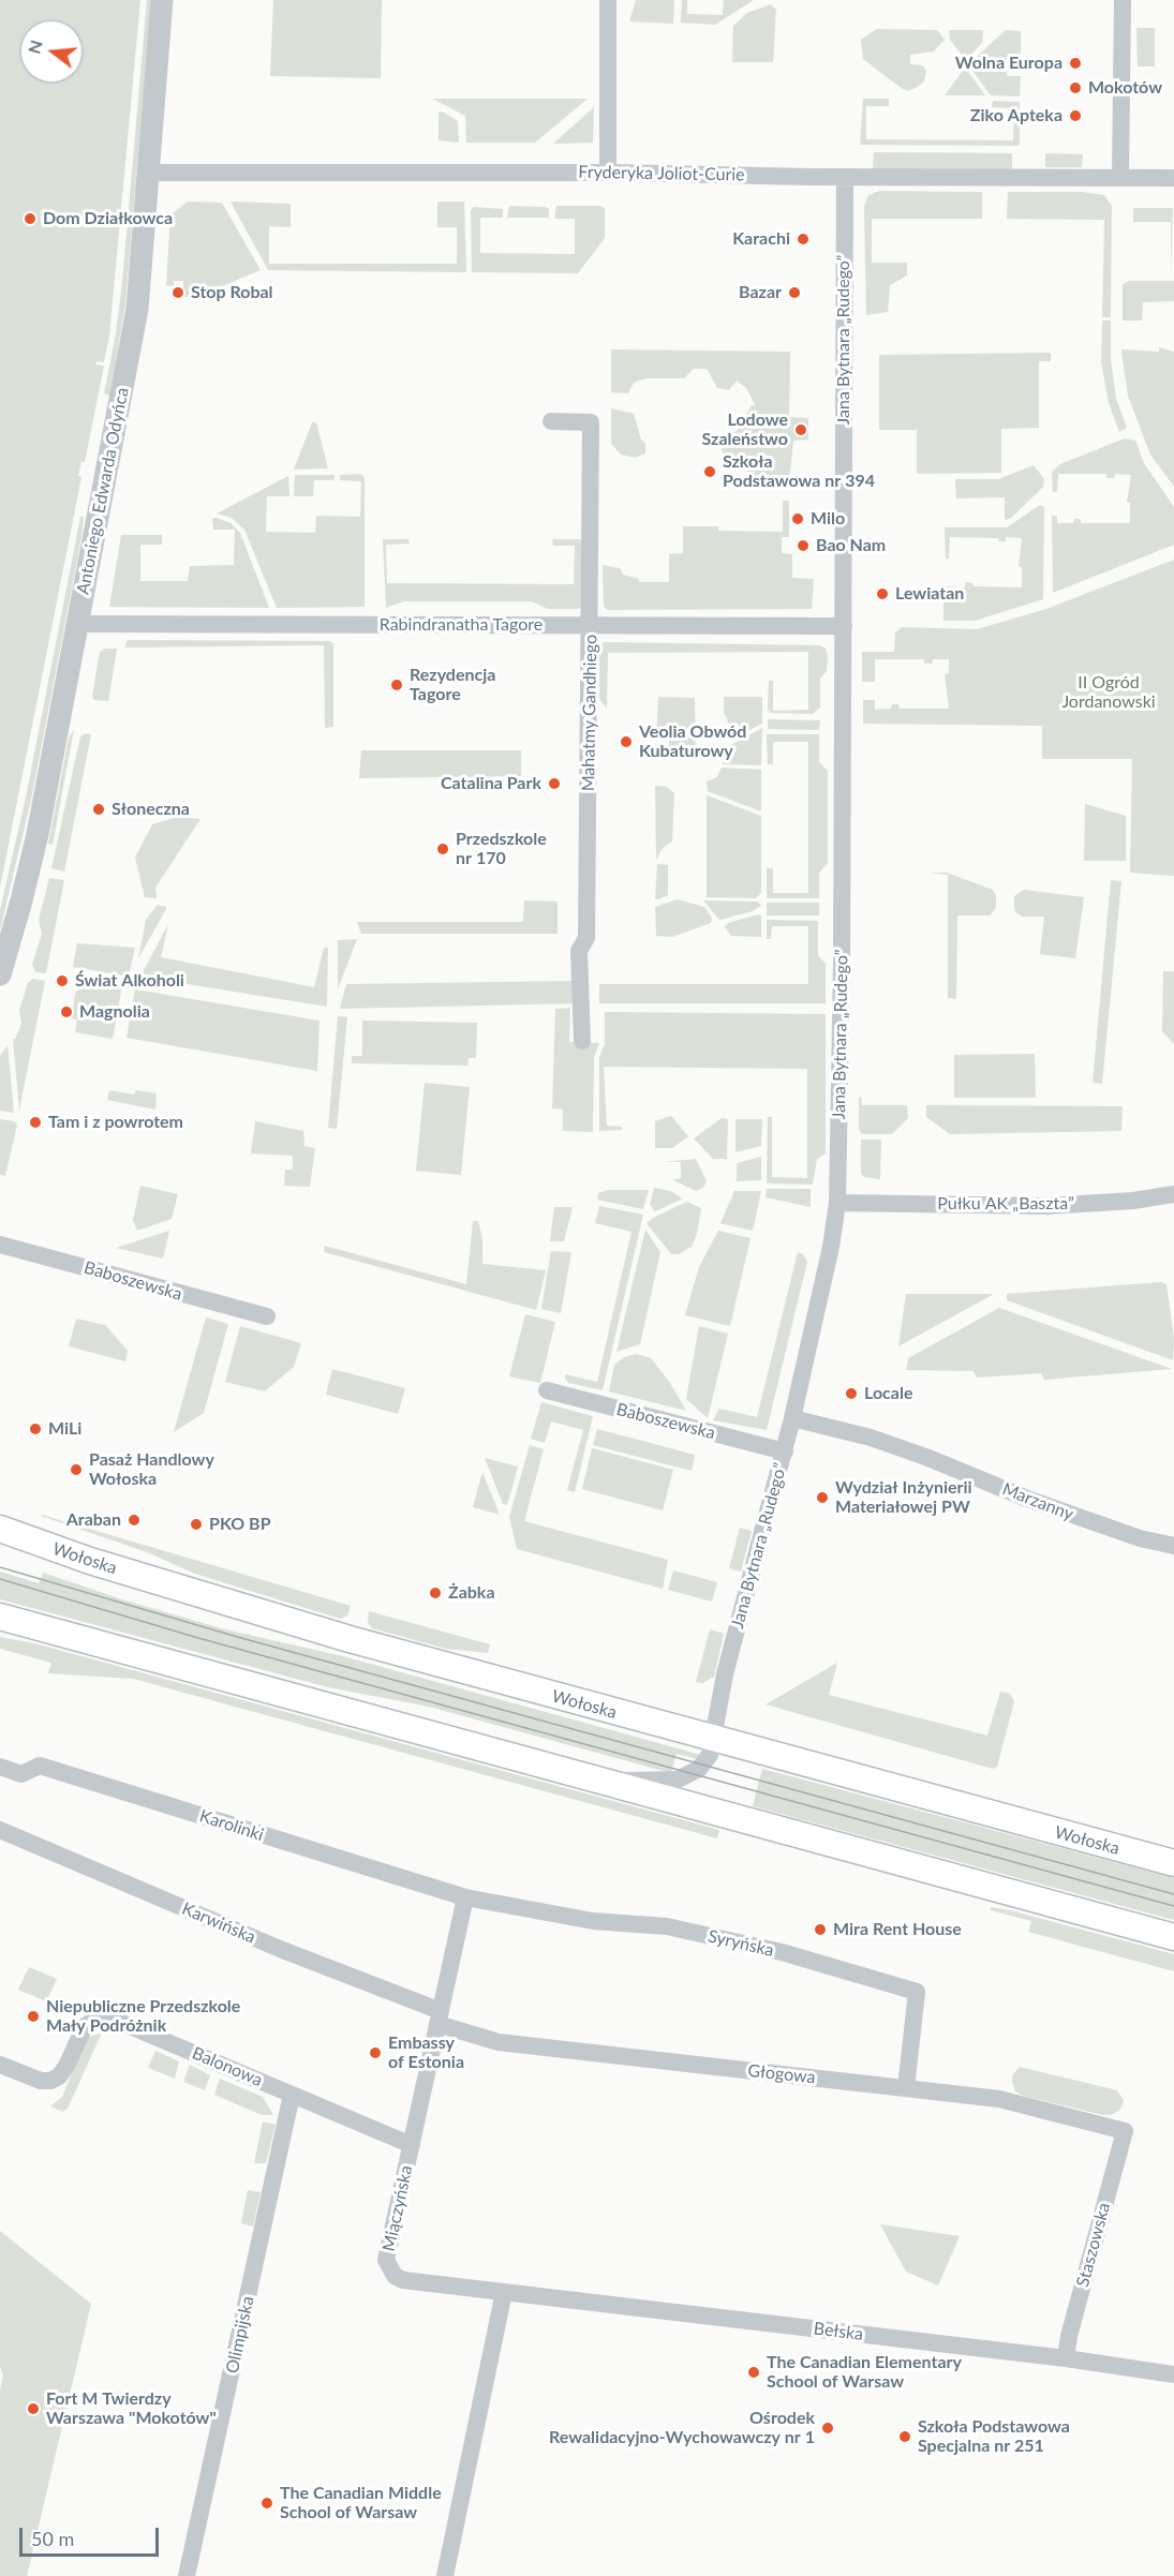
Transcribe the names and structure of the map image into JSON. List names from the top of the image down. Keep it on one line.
{"streets":{"main road":["Wołoska"],"street":["Fryderyka Joliot-Curie","Jana Bytnara „Rudego”","Antoniego Edwarda Odyńca","Rabindranatha Tagore","Mahatmy Gandhiego","Pułku AK „Baszta”","Baboszewska","Marzanny","Karolinki","Karwińska","Syryńska","Balonowa","Głogowa","Miączyńska","Staszowska","Bełska","Olimpijska"]},"crossings":[["Fryderyka Joliot-Curie","Jana Bytnara „Rudego”"],["Fryderyka Joliot-Curie","Antoniego Edwarda Odyńca"],["Jana Bytnara „Rudego”","Rabindranatha Tagore"],["Jana Bytnara „Rudego”","Pułku AK „Baszta”"],["Jana Bytnara „Rudego”","Baboszewska"],["Jana Bytnara „Rudego”","Marzanny"],["Jana Bytnara „Rudego”","Wołoska"],["Antoniego Edwarda Odyńca","Rabindranatha Tagore"],["Rabindranatha Tagore","Mahatmy Gandhiego"],["Karolinki","Syryńska"],["Karolinki","Miączyńska"],["Karwińska","Głogowa"],["Karwińska","Miączyńska"],["Syryńska","Głogowa"],["Syryńska","Miączyńska"],["Balonowa","Miączyńska"],["Balonowa","Olimpijska"],["Głogowa","Miączyńska"],["Głogowa","Staszowska"],["Miączyńska","Bełska"],["Staszowska","Bełska"]],"parks":["II Ogród Jordanowski"],"places":["Wolna Europa","Mokotów","Ziko Apteka","Dom Działkowca","Karachi","Stop Robal","Bazar","Lodowe Szaleństwo","Szkoła Podstawowa nr 394","Milo","Bao Nam","Lewiatan","Rezydencja Tagore","Veolia Obwód Kubaturowy","Catalina Park","Słoneczna","Przedszkole nr 170","Świat Alkoholi","Magnolia","Tam i z powrotem","Locale","MiLi","Pasaż Handlowy Wołoska","Wydział Inżynierii Materiałowej PW","Araban","PKO BP","Żabka","Mira Rent House","Niepubliczne Przedszkole Mały Podróżnik","Embassy of Estonia","The Canadian Elementary School of Warsaw","Fort M Twierdzy Warszawa \"Mokotów\"","Ośrodek Rewalidacyjno-Wychowawczy nr 1","Szkoła Podstawowa Specjalna nr 251","The Canadian Middle School of Warsaw"],"scale_bar":"50 m","north":"left"}
